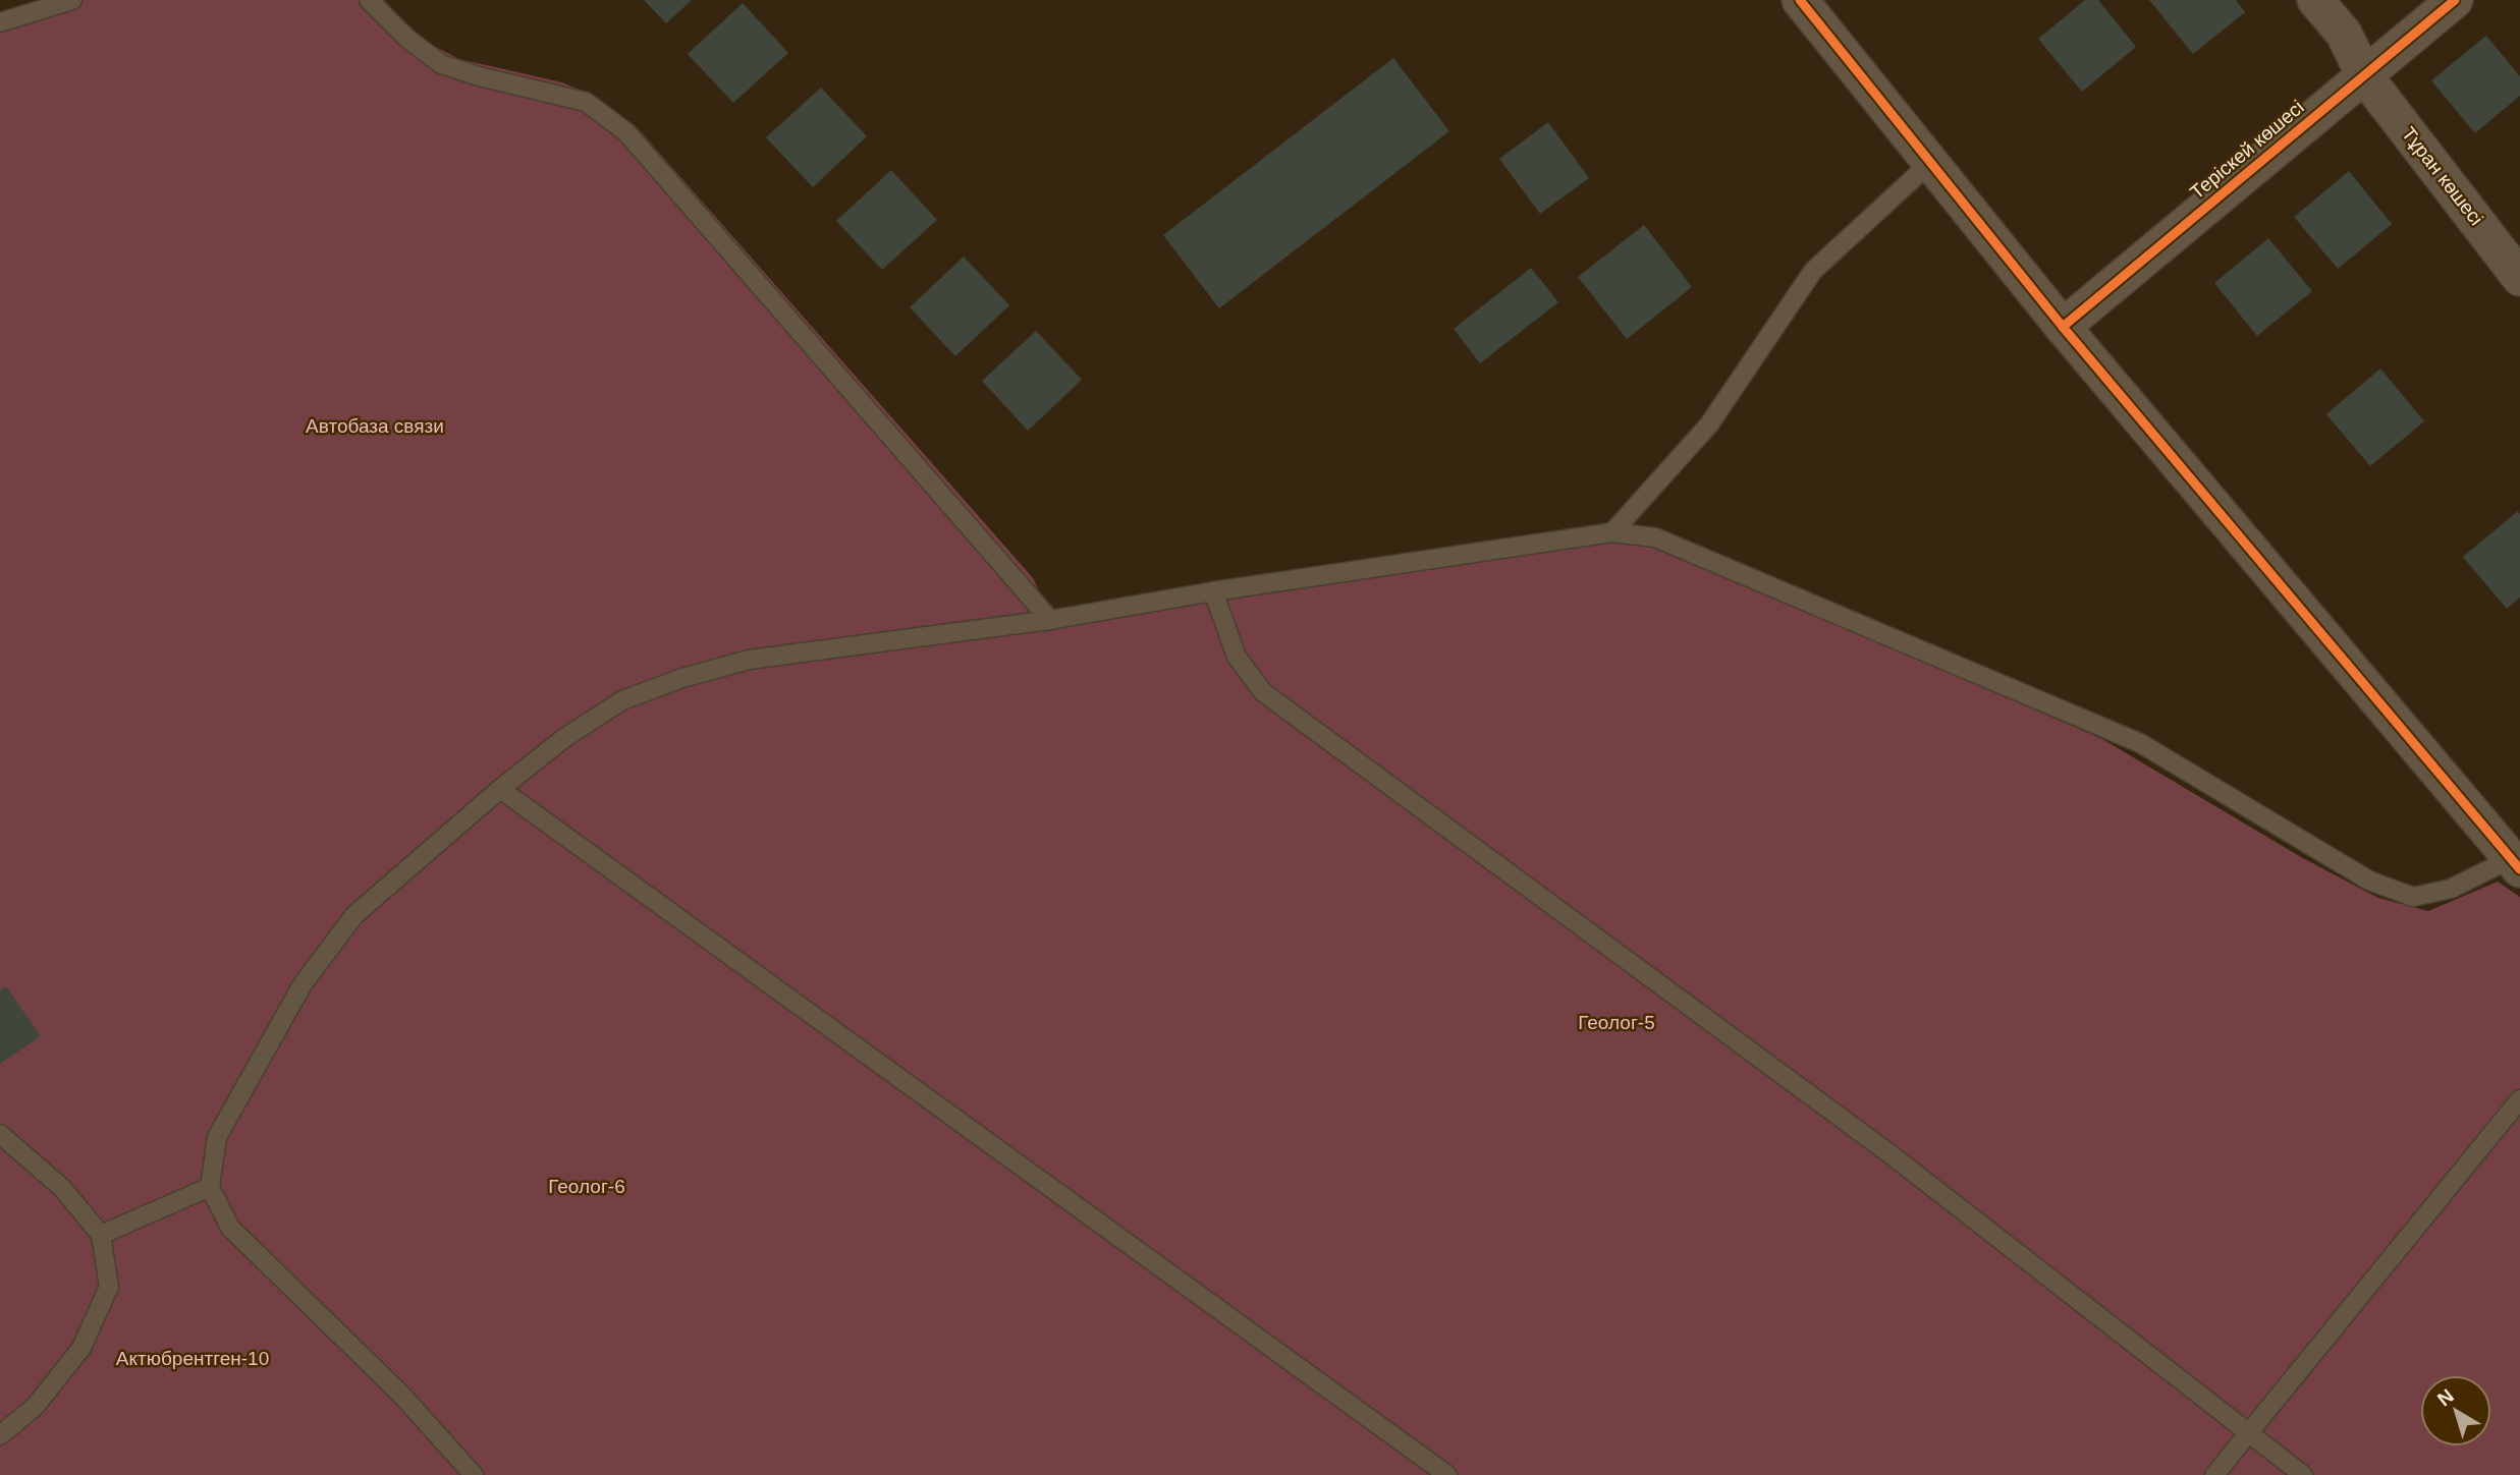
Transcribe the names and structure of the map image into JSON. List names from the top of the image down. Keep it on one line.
{"streets":{"street":["Теріскей көшесі","Тұран көшесі"]},"crossings":[["Теріскей көшесі","Тұран көшесі"]],"parks":["Автобаза связи","Геолог-5","Геолог-6","Актюбрентген-10"],"north":"top left"}
